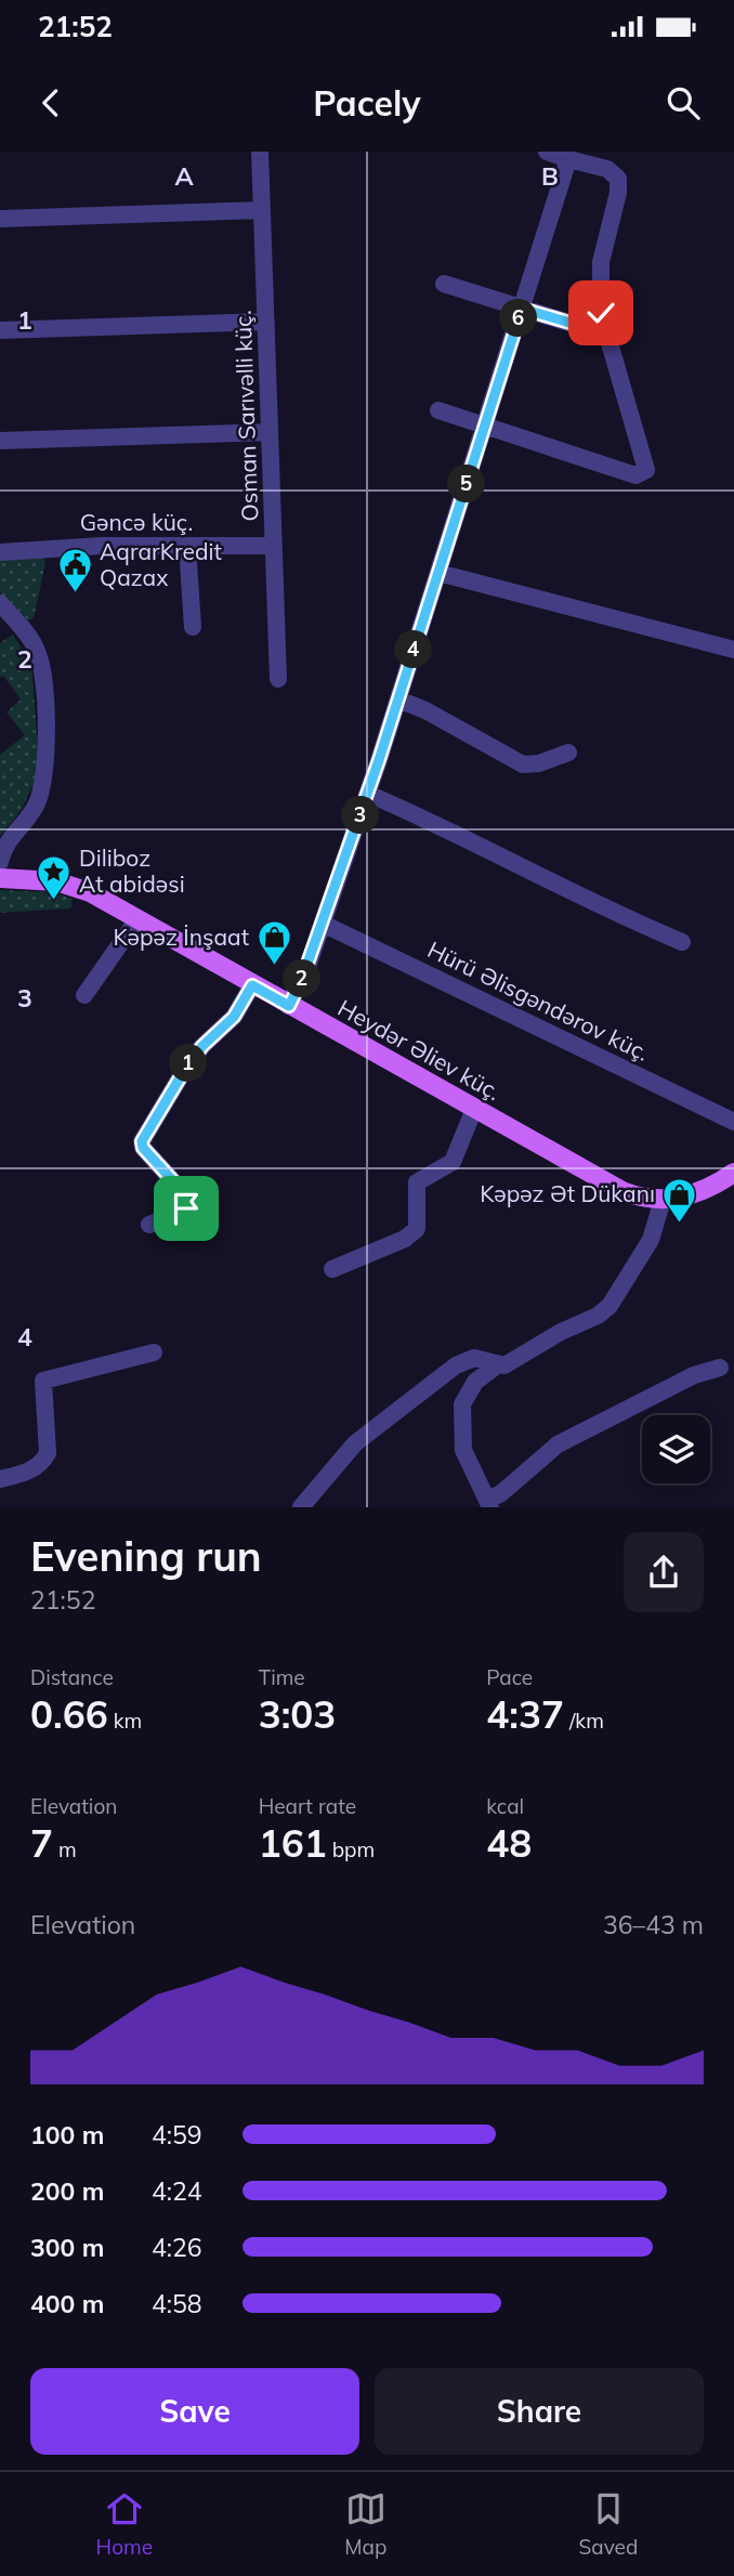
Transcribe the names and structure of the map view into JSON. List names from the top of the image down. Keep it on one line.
{"streets":{"main road":["Heydər Əliev küç."],"street":["Osman Sarıvəlli küç.","Gəncə küç.","Hürü Əlisgəndərov küç."]},"crossings":[["Osman Sarıvəlli küç.","Gəncə küç."]],"places":{"public building":["AqrarKredit Qazax"],"place":["Diliboz At abidəsi"],"shop":["Kəpəz İnşaat","Kəpəz Ət Dükanı"]},"page":{"status":"21:52","header":"Pacely","pins":["6","5","4","3","2","1"],"heading":["Evening run","21:52"],"stats":[["Distance","0.66 km"],["Time","3:03"],["Pace","4:37 /km"],["Elevation","7 m"],["Heart rate","161 bpm"],["kcal","48"]],"chart":["Elevation","36–43 m"],"list":[{"name":"100 m","note":"4:59"},{"name":"200 m","note":"4:24"},{"name":"300 m","note":"4:26"},{"name":"400 m","note":"4:58"}],"buttons":["Save","Share"],"tabs":["Home","Map","Saved"]},"grid":{"columns":["A","B"],"rows":["1","2","3","4"]}}
